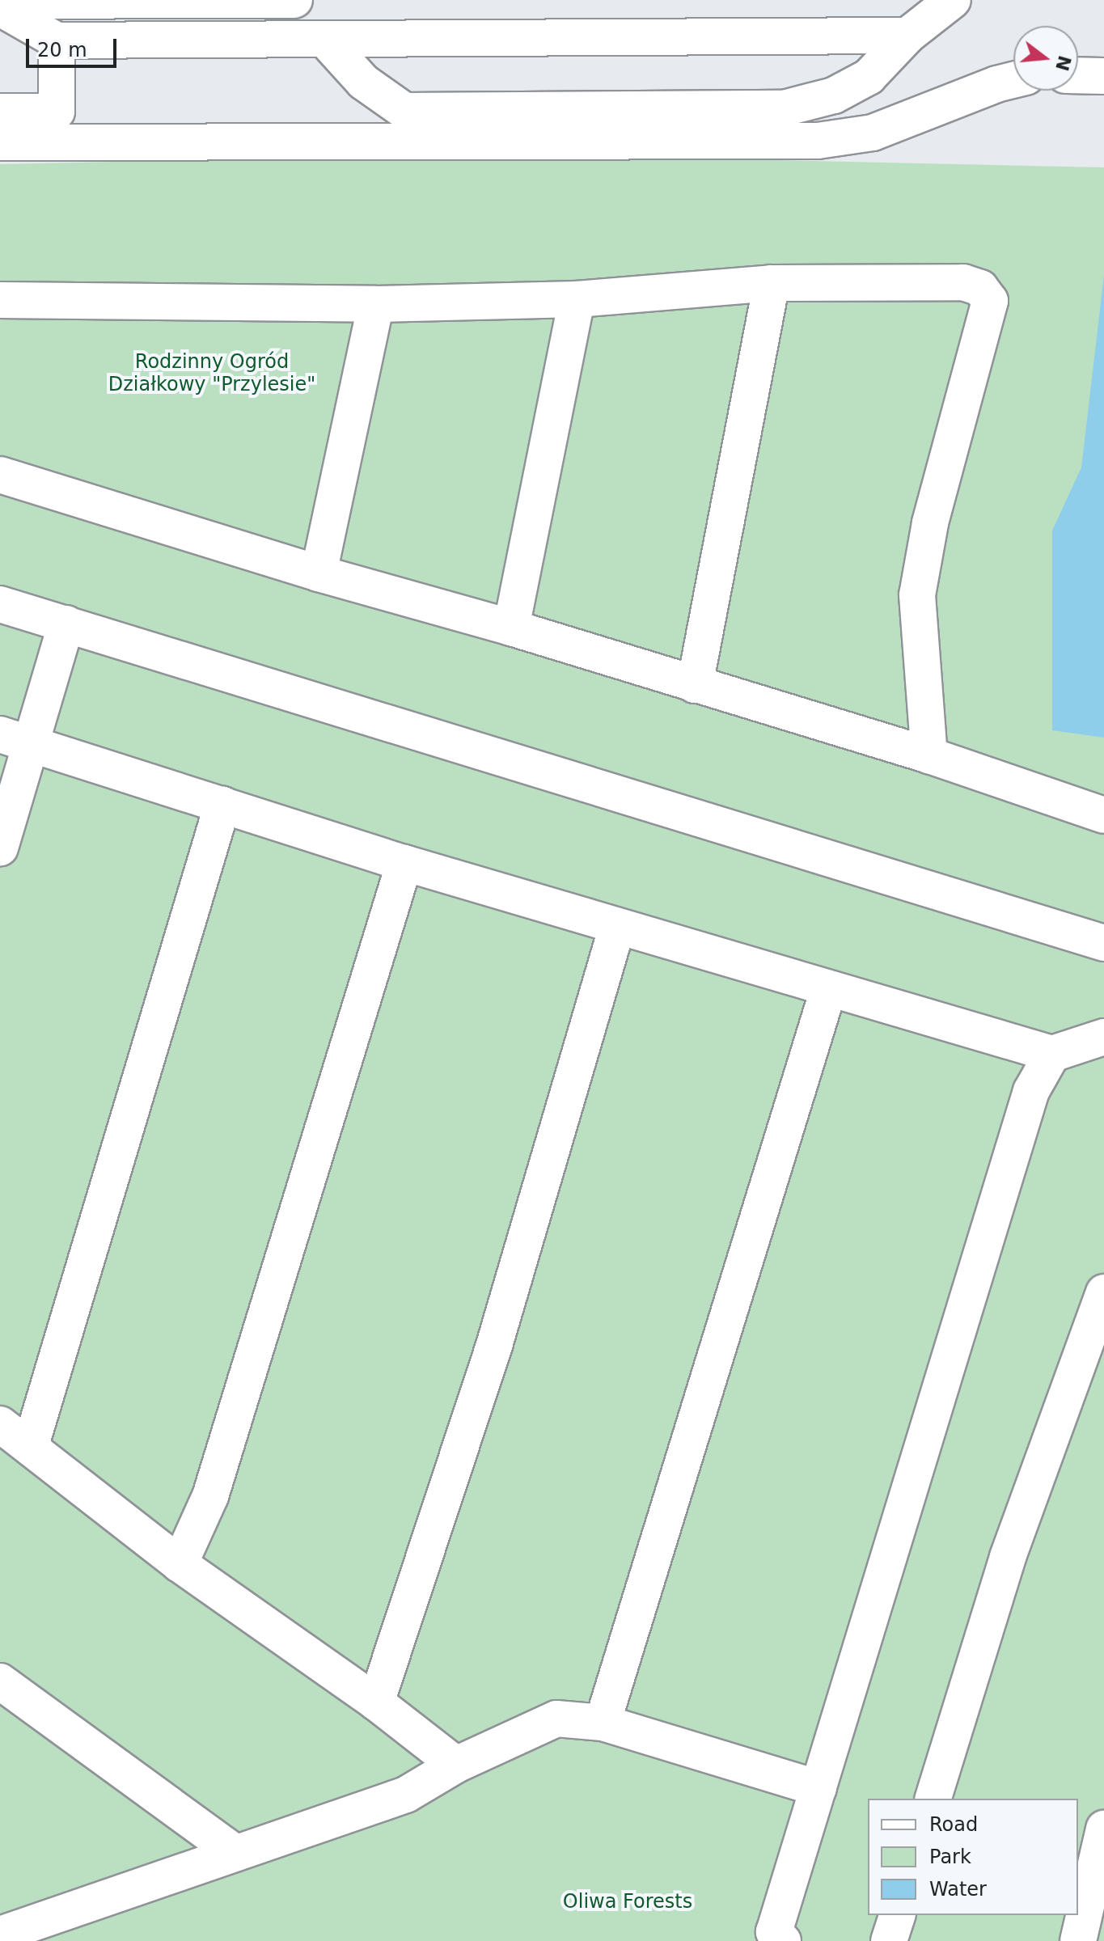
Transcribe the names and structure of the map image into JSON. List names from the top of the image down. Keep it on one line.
{"parks":["Rodzinny Ogród Działkowy \"Przylesie\"","Oliwa Forests"],"legend":["Road","Park","Water"],"scale_bar":"20 m","north":"right"}
